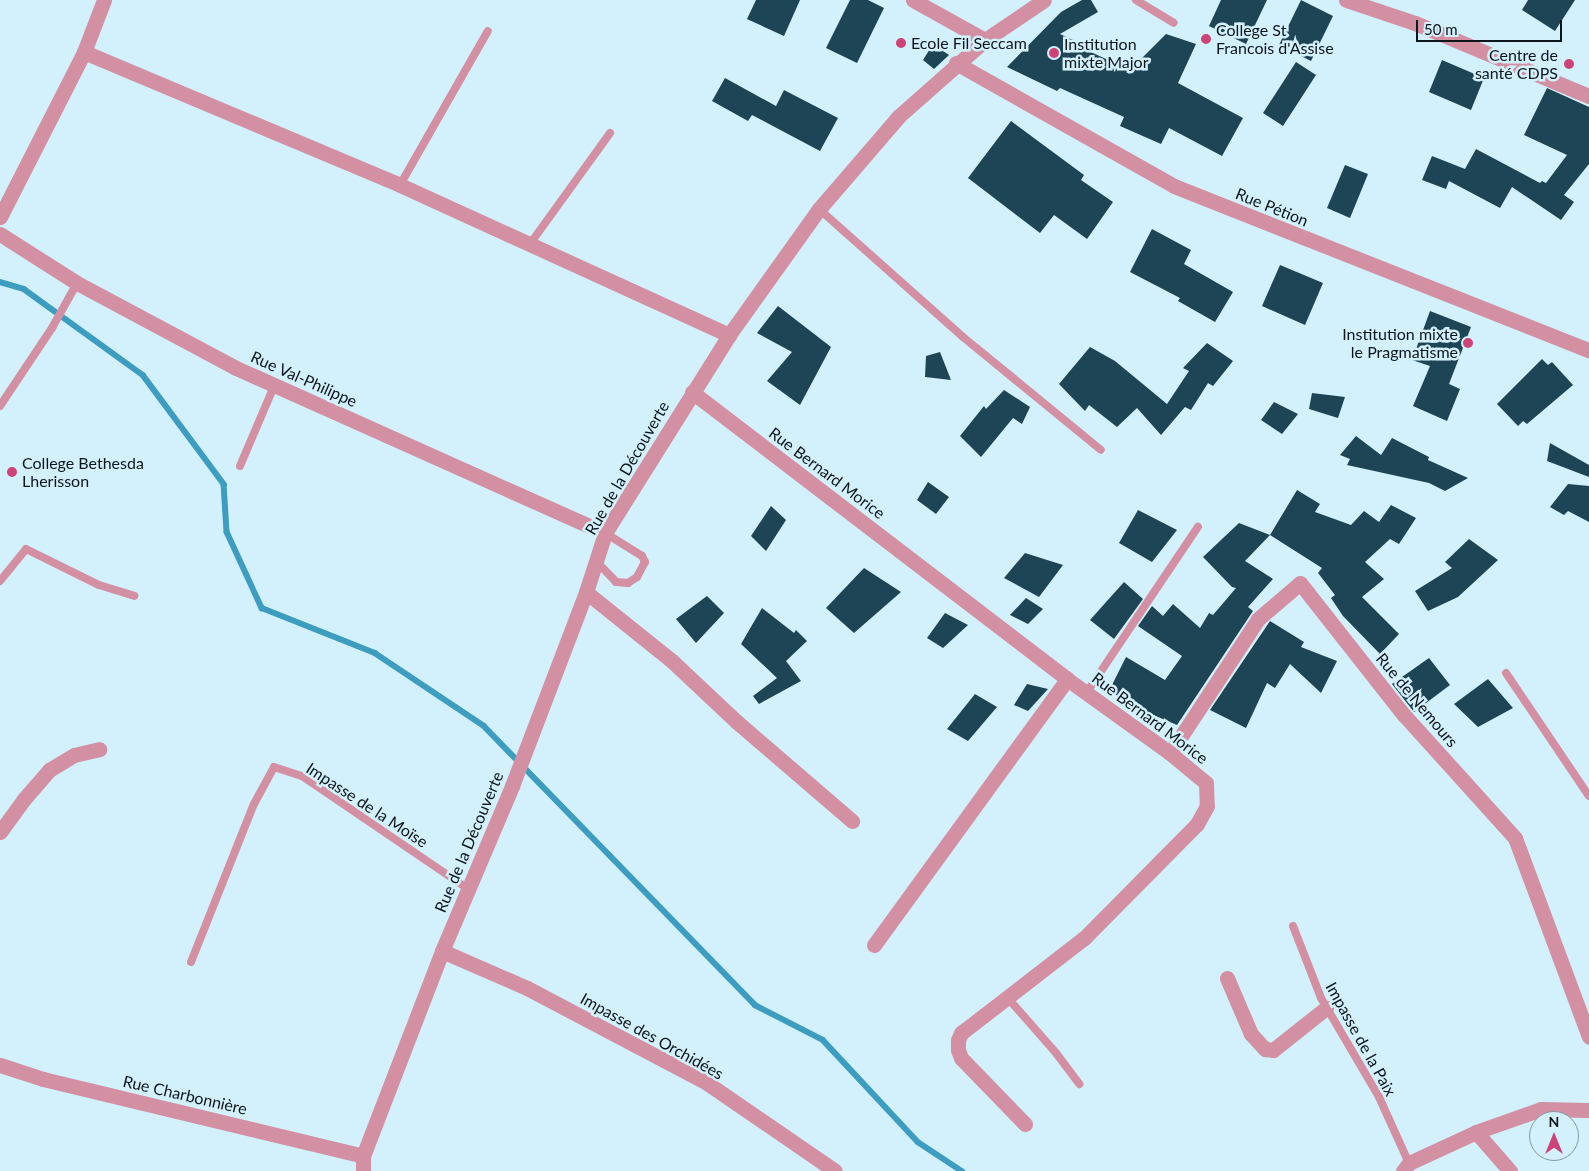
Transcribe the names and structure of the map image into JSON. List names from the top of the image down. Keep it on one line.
{"streets":{"street":["Rue Pétion","Rue Val-Philippe","Rue de la Découverte","Rue Bernard Morice","Rue de Nemours","Impasse des Orchidées","Rue Charbonnière"],"lane":["Impasse de la Moïse","Impasse de la Paix"]},"crossings":[["Rue Pétion","Rue de la Découverte"],["Rue Val-Philippe","Rue de la Découverte"],["Rue de la Découverte","Rue Bernard Morice"],["Rue de la Découverte","Impasse de la Moïse"],["Rue de la Découverte","Impasse des Orchidées"],["Rue de la Découverte","Rue Charbonnière"],["Rue Bernard Morice","Rue de Nemours"]],"places":["College St Francois d'Assise","Ecole Fil Seccam","Institution mixte Major","Centre de santé CDPS","Institution mixte le Pragmatisme","College Bethesda Lherisson"],"scale_bar":"50 m","north":"top"}
